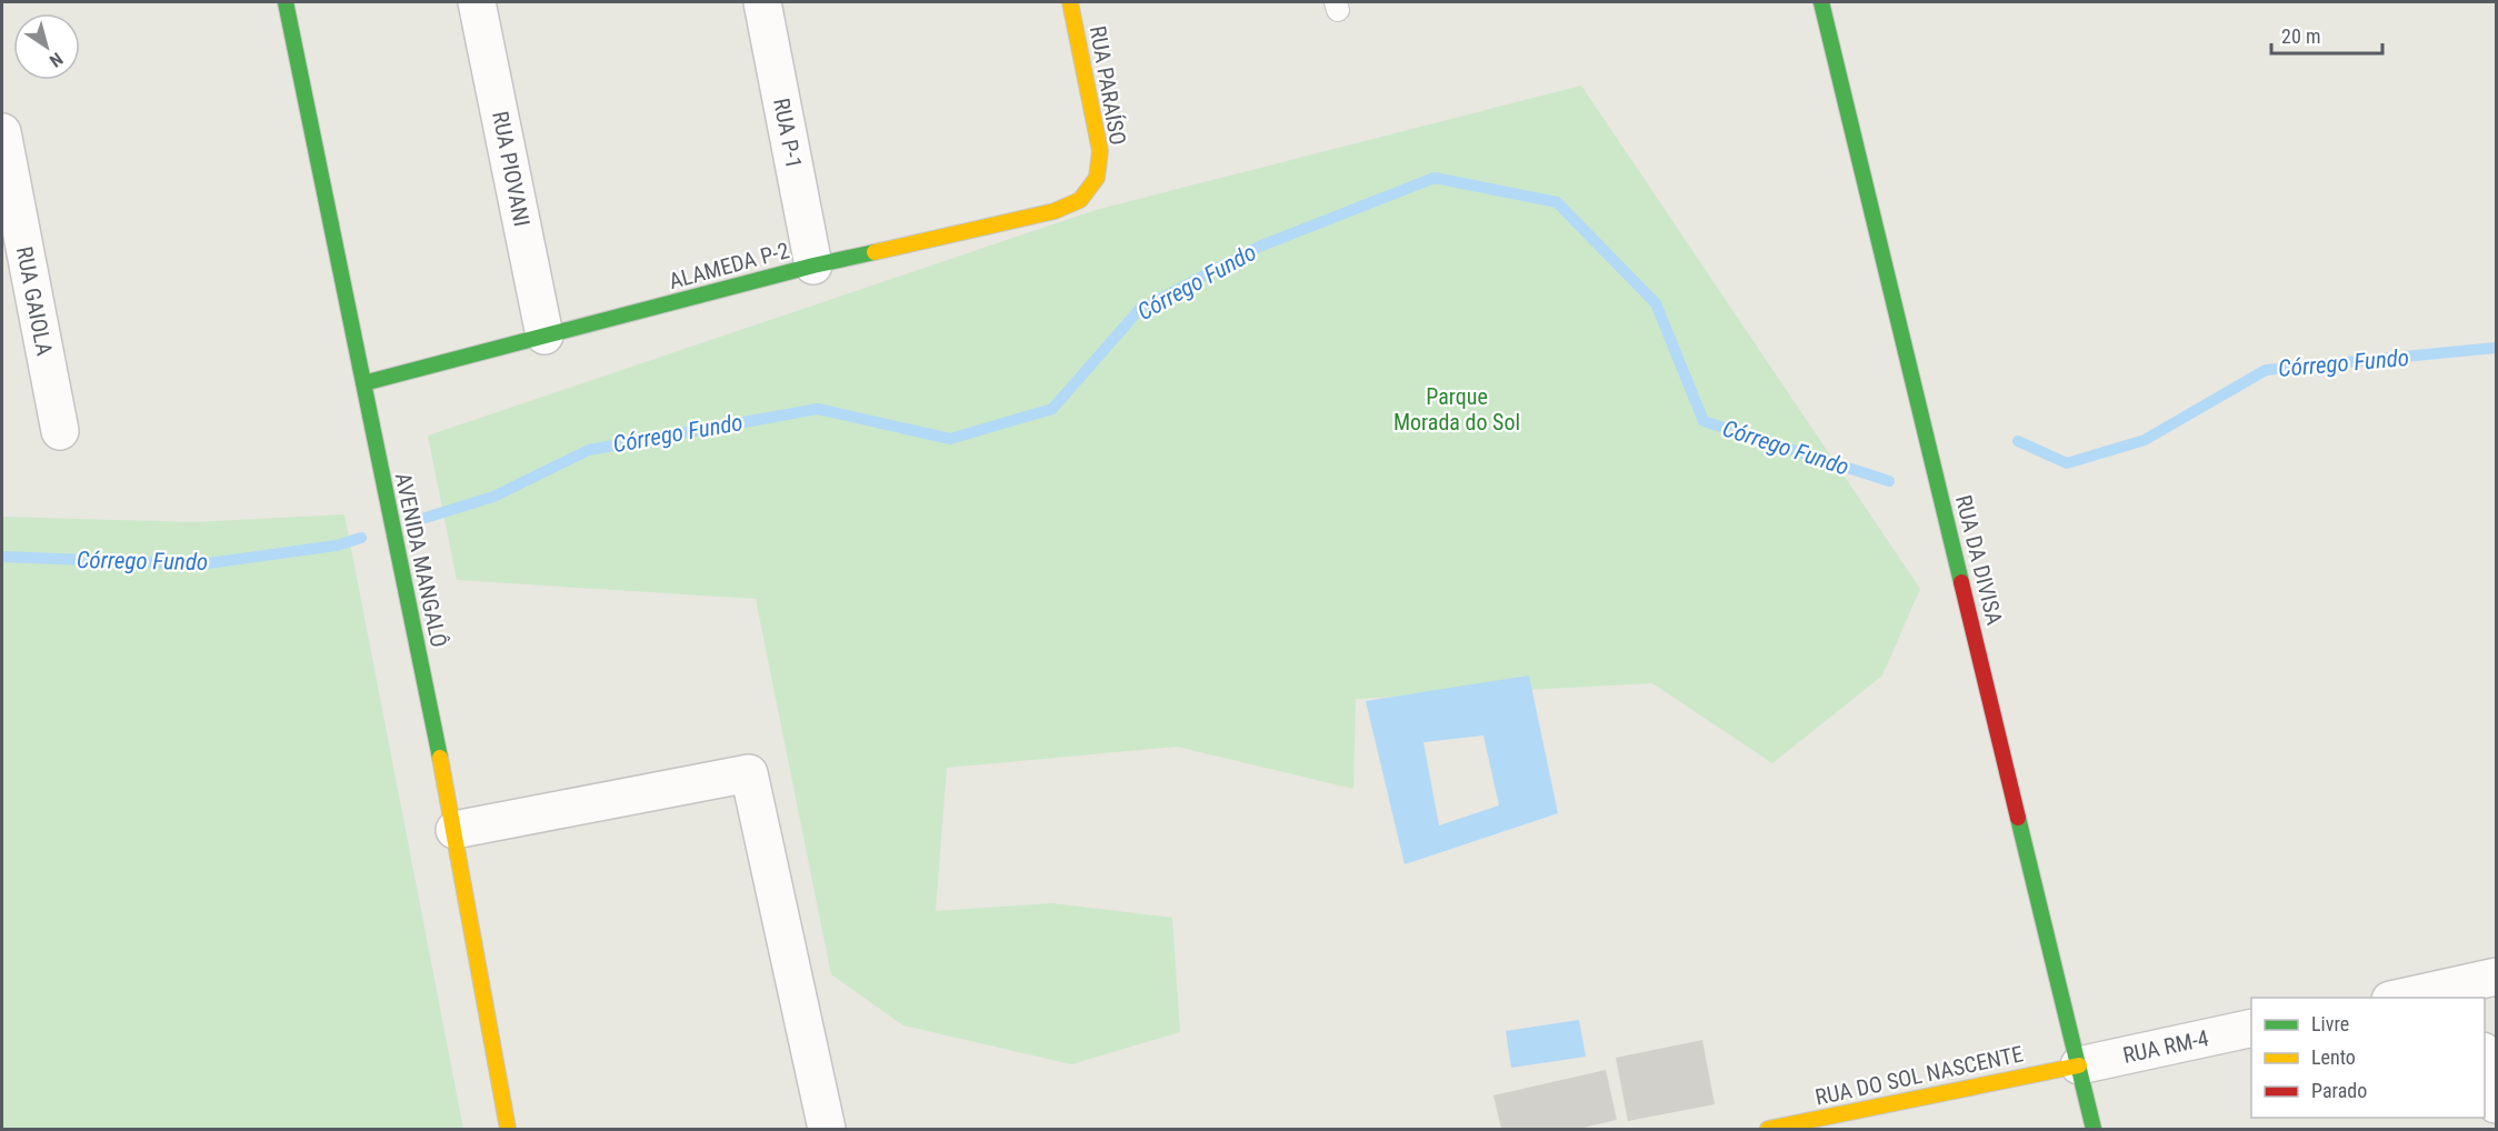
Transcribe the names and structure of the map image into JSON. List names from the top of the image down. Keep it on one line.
{"streets":{"street":["RUA PARAÍSO","RUA P-1","RUA PIOVANI","ALAMEDA P-2","RUA GAIOLA","AVENIDA MANGALÔ","RUA DA DIVISA","RUA RM-4","RUA DO SOL NASCENTE"]},"crossings":[["RUA PARAÍSO","ALAMEDA P-2"],["RUA P-1","ALAMEDA P-2"],["RUA PIOVANI","ALAMEDA P-2"],["ALAMEDA P-2","AVENIDA MANGALÔ"],["RUA DA DIVISA","RUA RM-4"],["RUA DA DIVISA","RUA DO SOL NASCENTE"],["RUA RM-4","RUA DO SOL NASCENTE"]],"water":["Córrego Fundo"],"parks":["Parque Morada do Sol"],"legend":["Livre","Lento","Parado"],"scale_bar":"20 m","north":"bottom right"}
